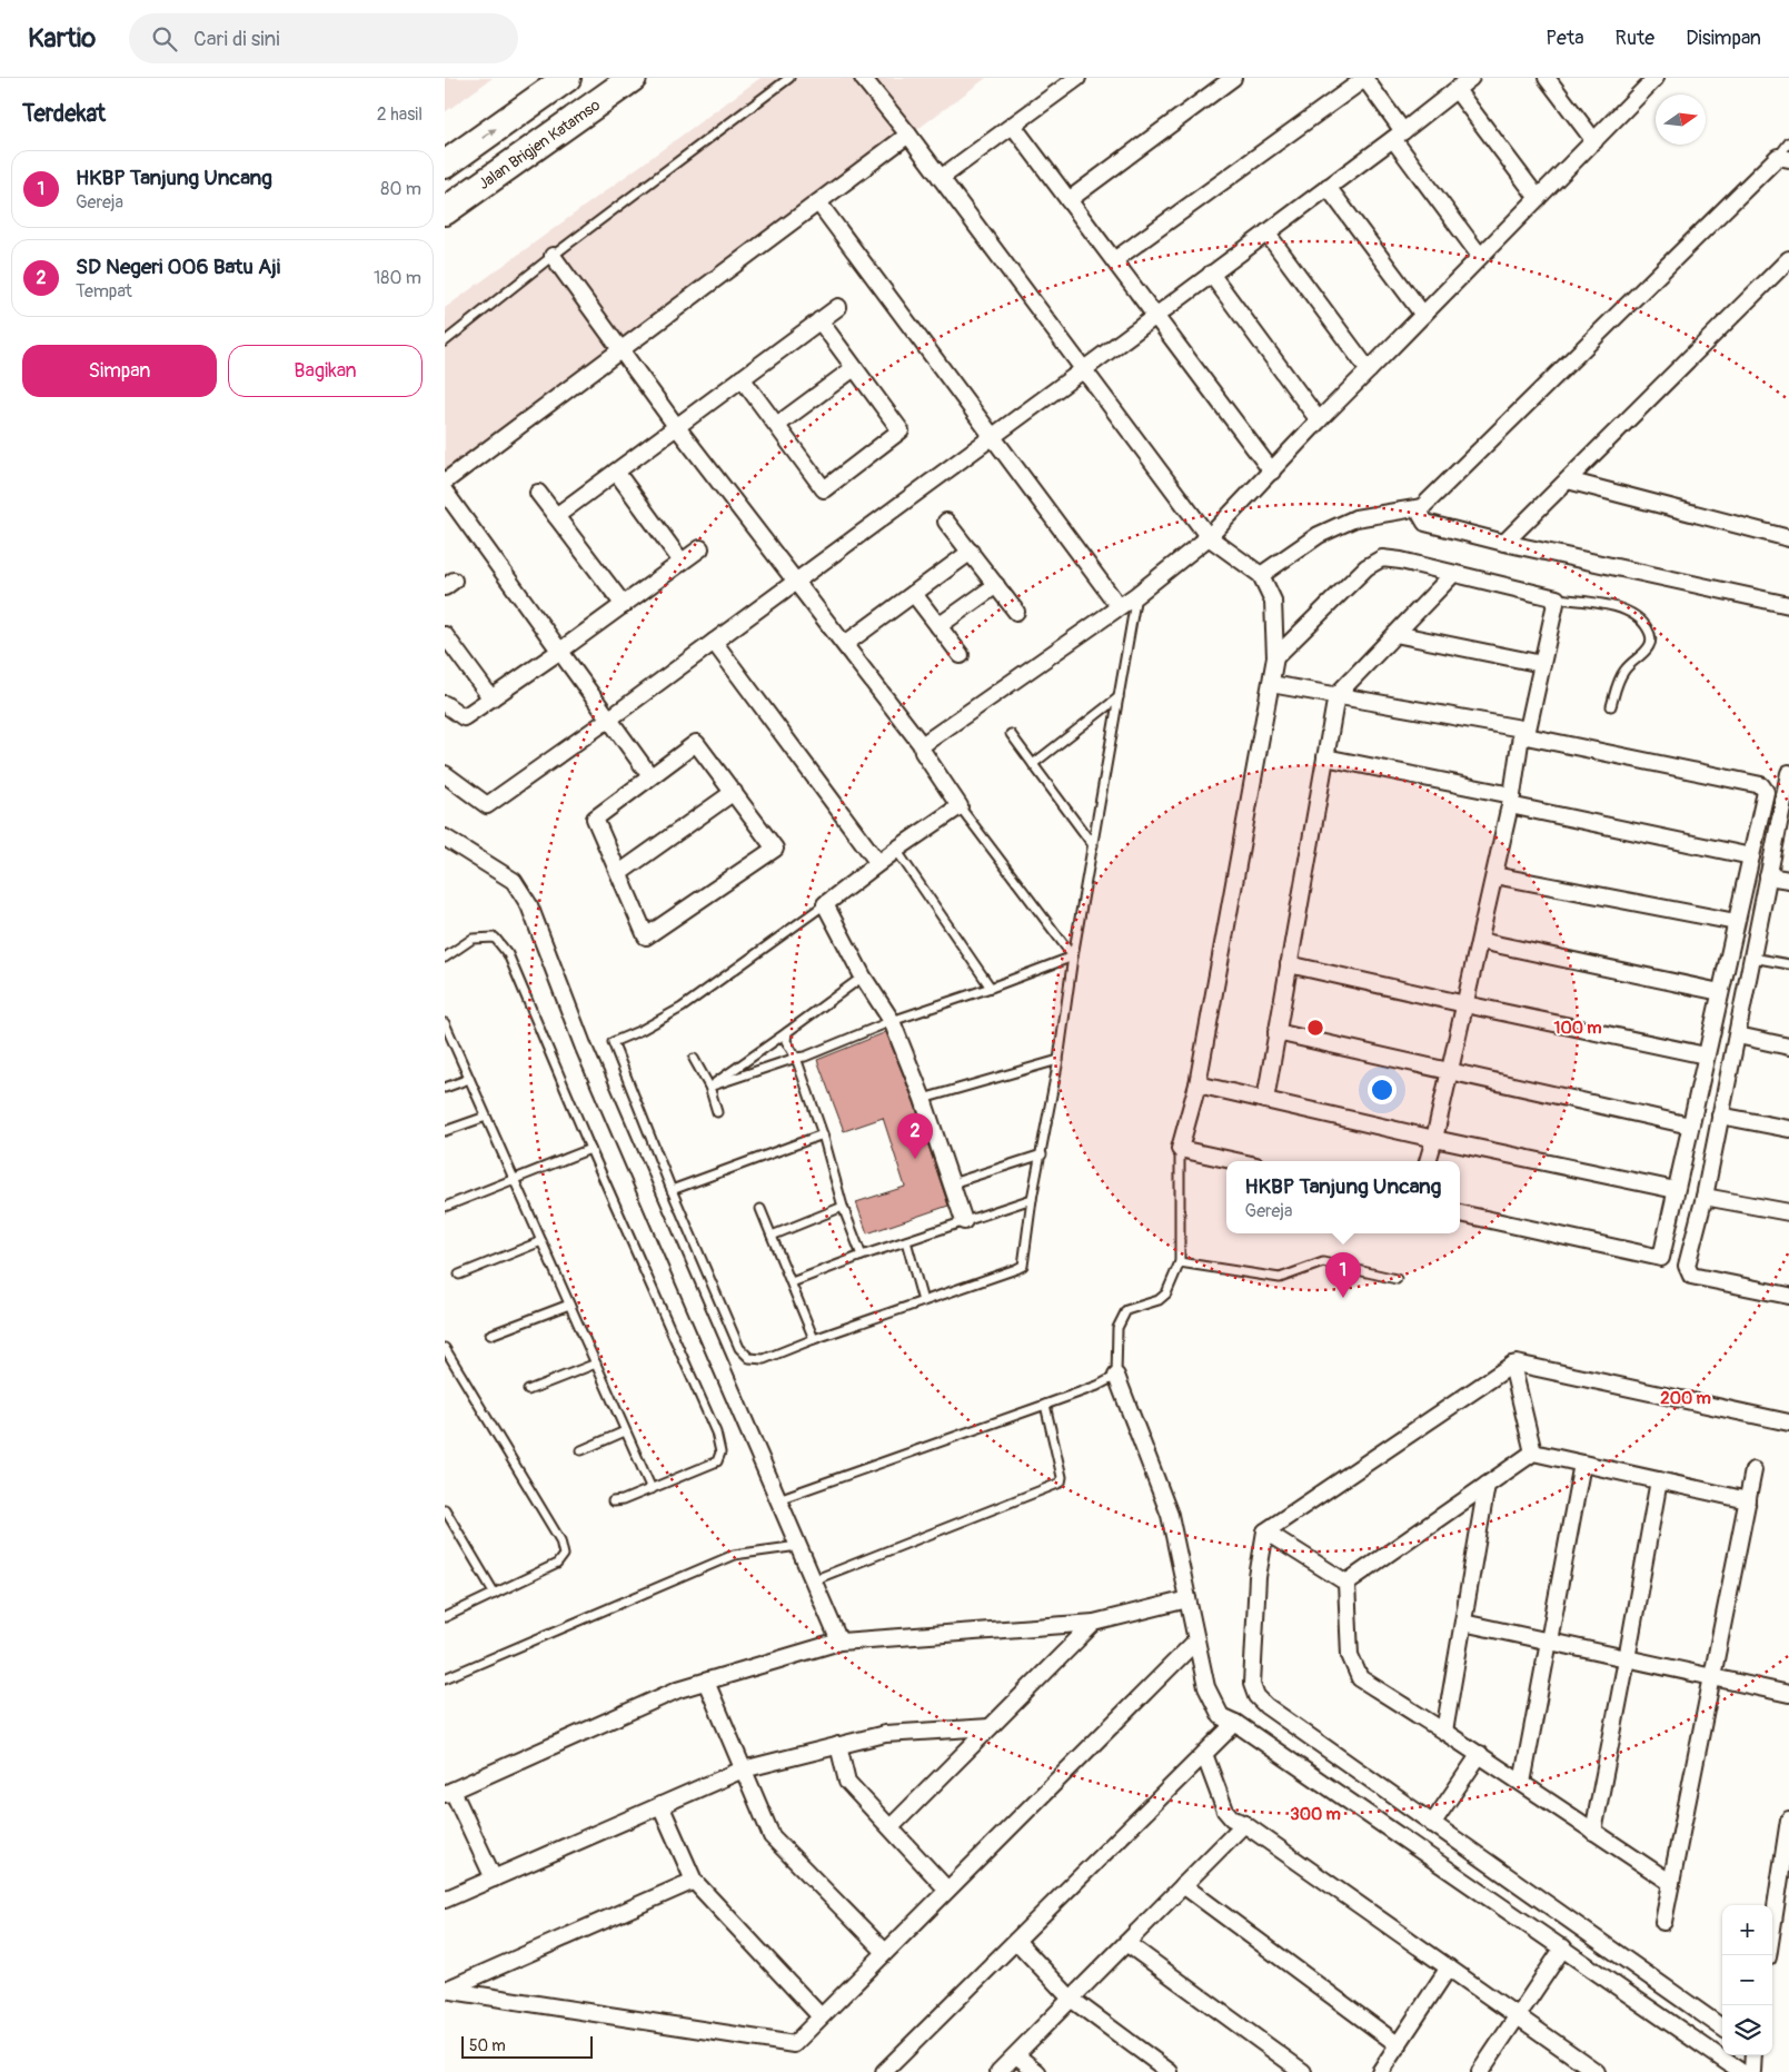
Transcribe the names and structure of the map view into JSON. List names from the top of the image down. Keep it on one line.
{"streets":{"highway":["Jalan Brigjen Katamso"]},"scale_bar":"50 m","north":"right","page":{"header":"Kartio","search":"Cari di sini","nav":["Peta","Rute","Disimpan"],"heading":["Terdekat","2 hasil"],"list":[{"mark":"1","name":"HKBP Tanjung Uncang","note":"Gereja","value":"80 m"},{"mark":"2","name":"SD Negeri 006 Batu Aji","note":"Tempat","value":"180 m"}],"buttons":["Simpan","Bagikan"],"pins":["2","1"],"popup":["HKBP Tanjung Uncang","Gereja"],"map_buttons":["+","−"],"scale":"50 m"},"rings":["100 m","200 m","300 m"]}
